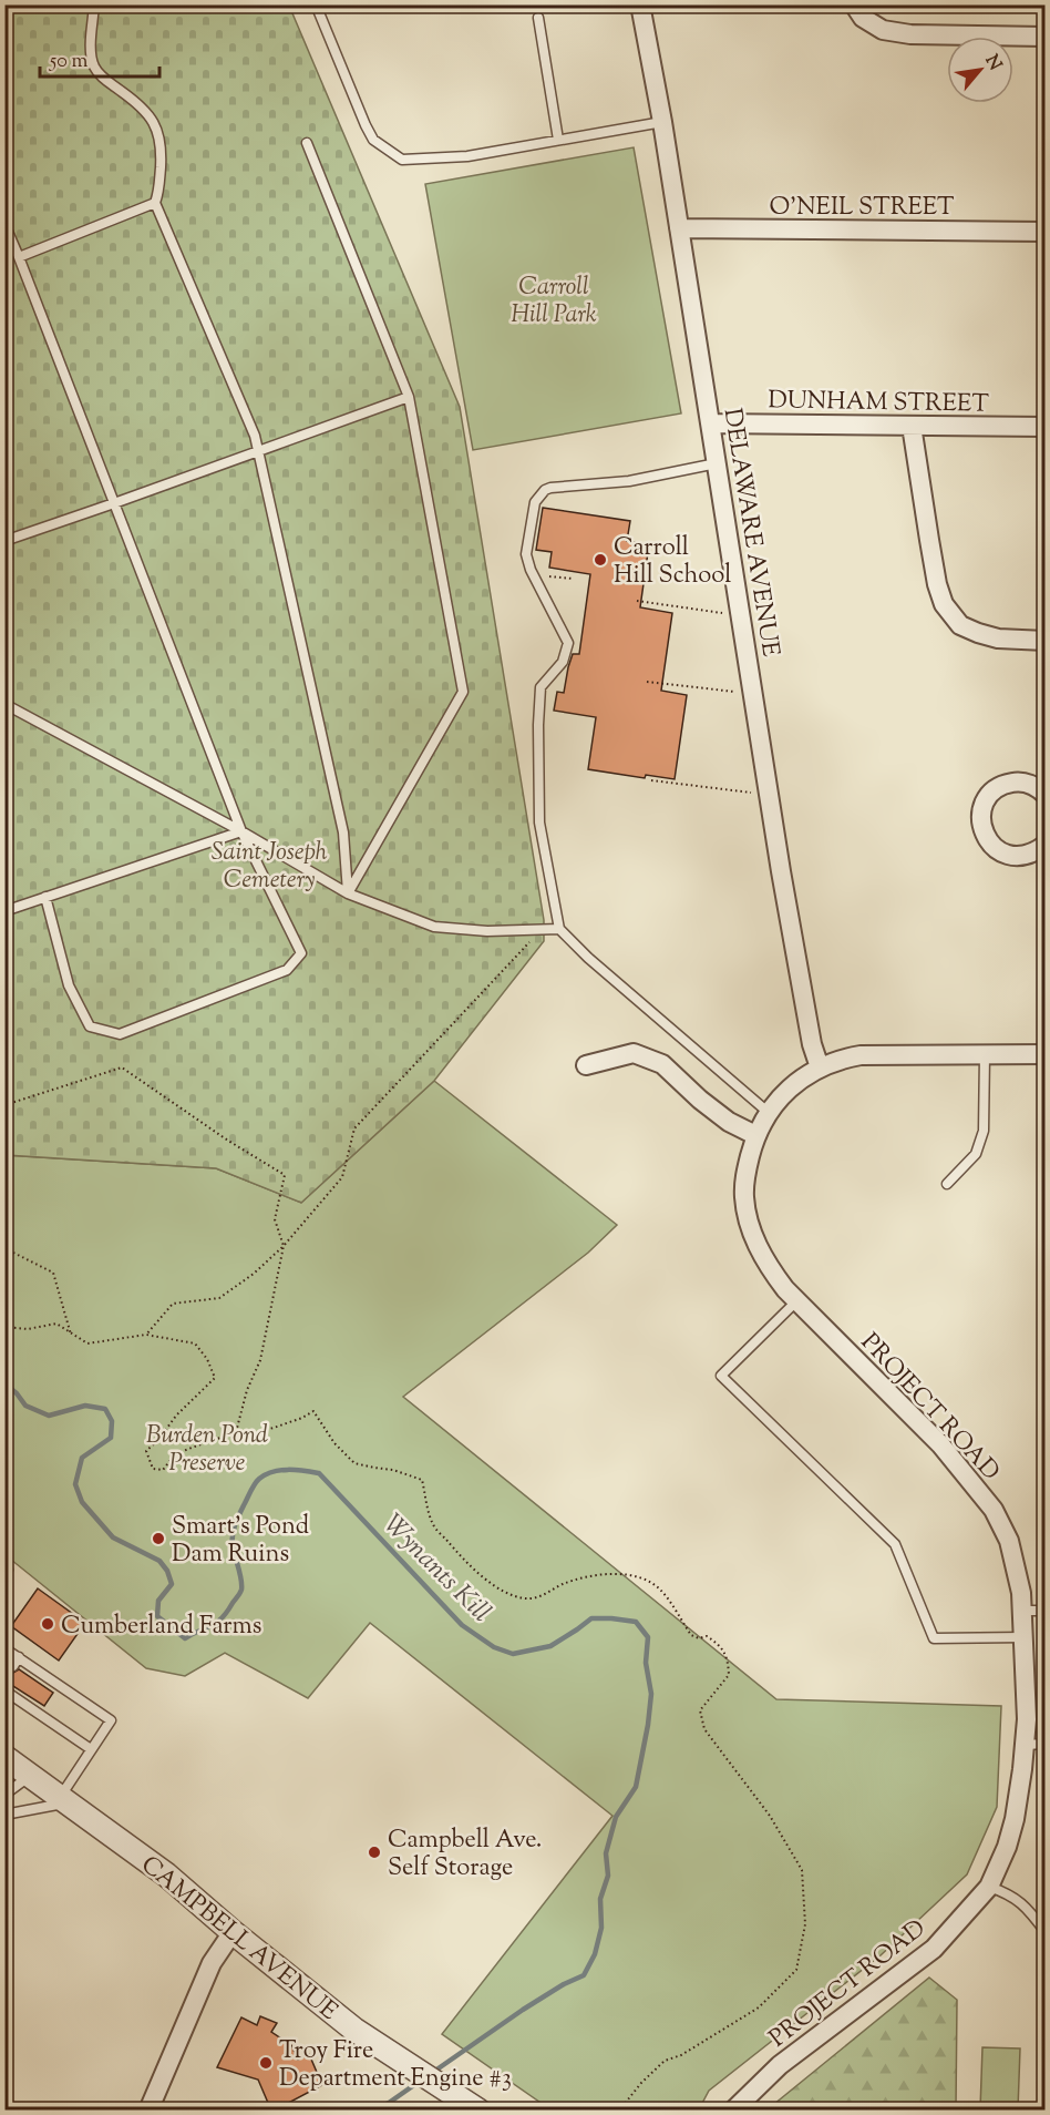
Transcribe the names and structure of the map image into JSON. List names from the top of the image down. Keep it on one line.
{"streets":{"street":["O'NEIL STREET","DUNHAM STREET","DELAWARE AVENUE","PROJECT ROAD","CAMPBELL AVENUE"]},"crossings":[["O'NEIL STREET","DELAWARE AVENUE"],["DUNHAM STREET","DELAWARE AVENUE"],["DELAWARE AVENUE","PROJECT ROAD"]],"water":["Wynants Kill"],"parks":["Carroll Hill Park","Saint Joseph Cemetery","Burden Pond Preserve"],"places":["Carroll Hill School","Smart's Pond Dam Ruins","Cumberland Farms","Campbell Ave. Self Storage","Troy Fire Department Engine #3"],"scale_bar":"50 m","north":"top right"}
